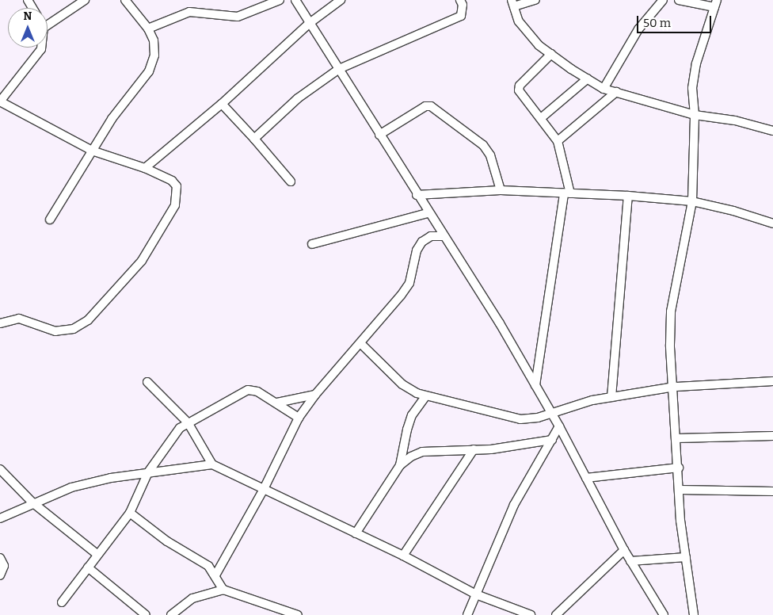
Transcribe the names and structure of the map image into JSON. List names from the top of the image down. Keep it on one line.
{"scale_bar":"50 m","north":"top"}
